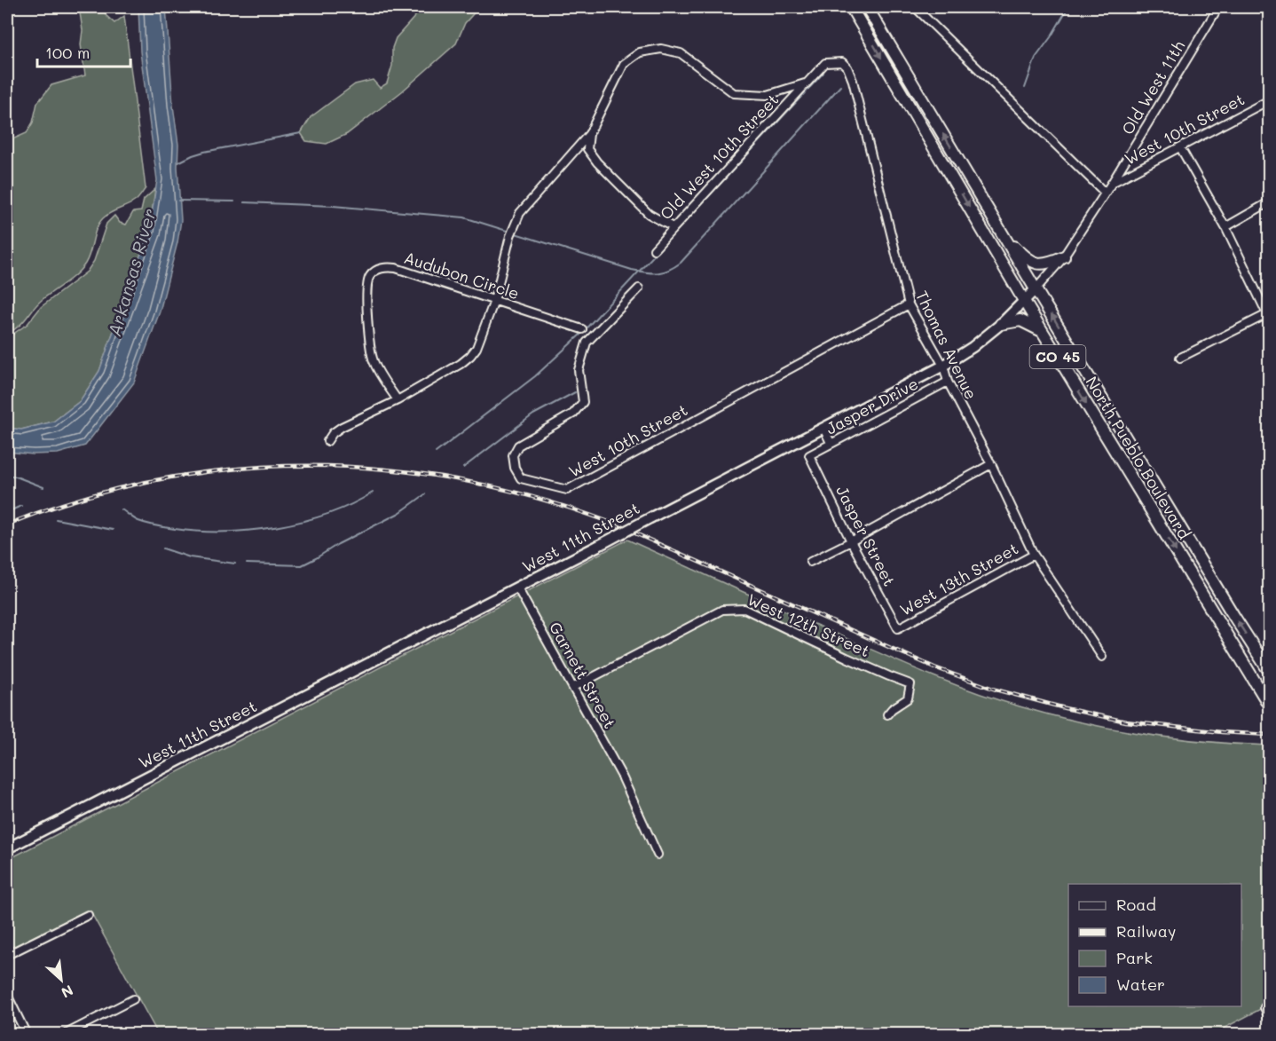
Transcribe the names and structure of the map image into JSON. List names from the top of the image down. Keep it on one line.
{"streets":{"main road":["CO 45","North Pueblo Boulevard"],"street":["Old West 11th","West 10th Street","Old West 10th Street","Audubon Circle","Thomas Avenue","Jasper Drive","Jasper Street","West 11th Street","West 13th Street","West 12th Street","Garnett Street"]},"crossings":[["Old West 11th","West 10th Street"],["Old West 11th","West 11th Street"],["West 10th Street","Thomas Avenue"],["West 10th Street","West 11th Street"],["Old West 10th Street","Thomas Avenue"],["Thomas Avenue","Jasper Drive"],["Thomas Avenue","West 11th Street"],["Thomas Avenue","West 13th Street"],["Jasper Drive","Jasper Street"],["North Pueblo Boulevard","West 11th Street"],["Jasper Street","West 13th Street"],["West 11th Street","Garnett Street"],["West 12th Street","Garnett Street"]],"water":["Arkansas River"],"legend":["Road","Railway","Park","Water"],"scale_bar":"100 m","north":"bottom right"}
